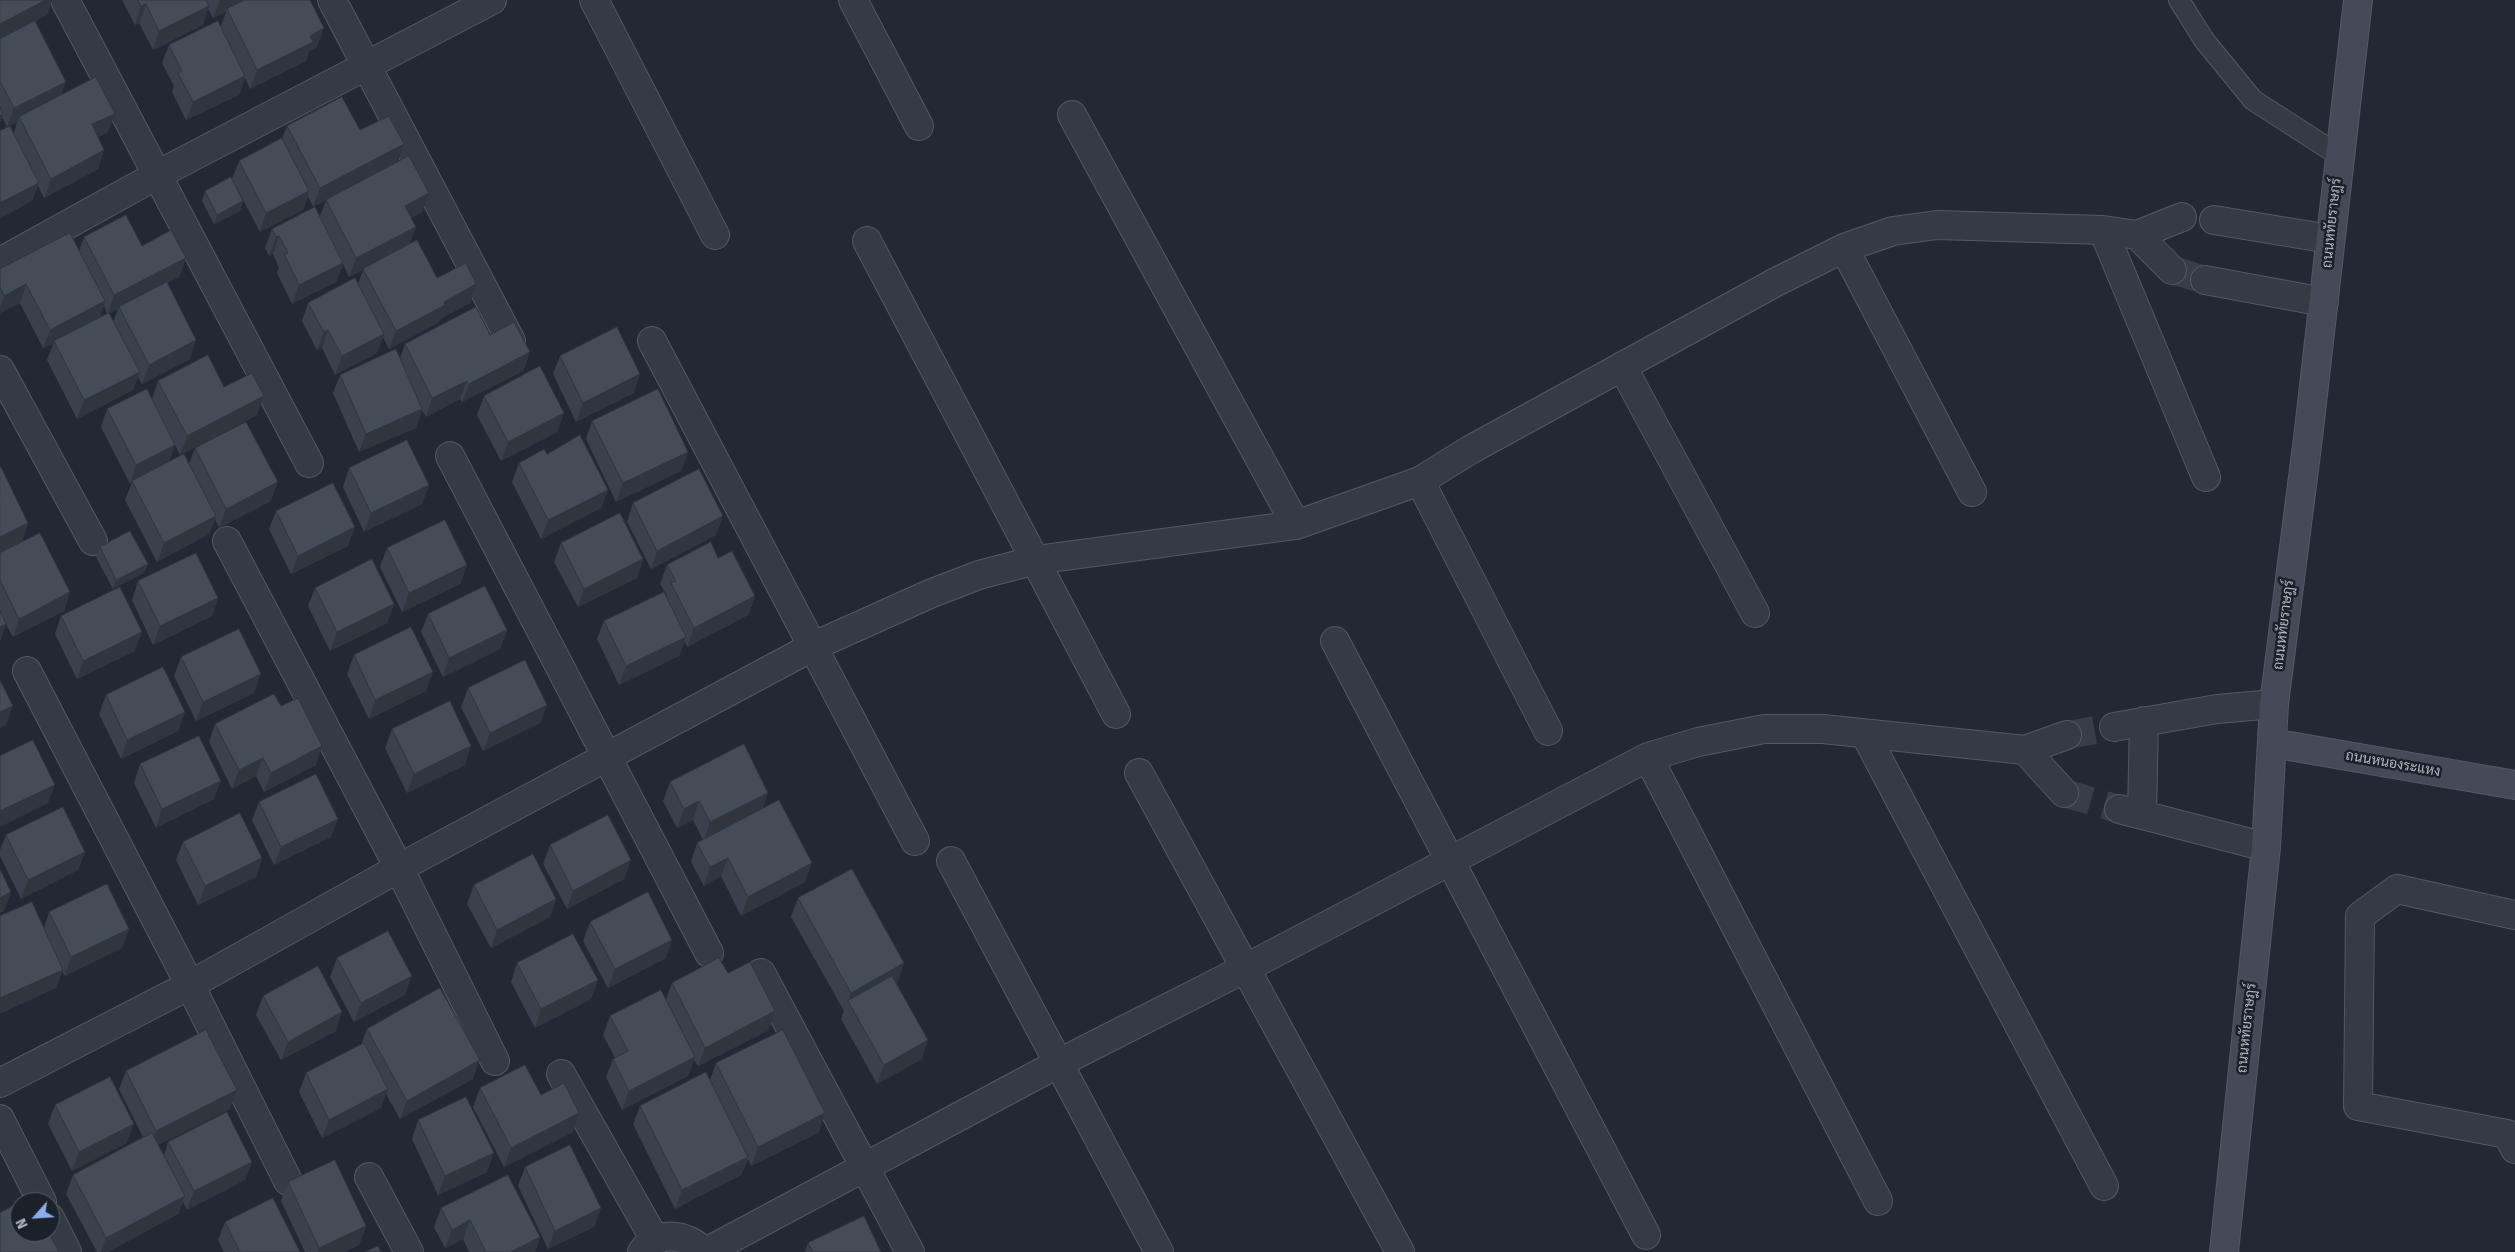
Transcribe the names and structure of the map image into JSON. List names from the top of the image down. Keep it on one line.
{"streets":{"main road":["ถนนหทัยราษฎร์","ถนนหนองระแหง"]},"crossings":[["ถนนหทัยราษฎร์","ถนนหนองระแหง"]],"north":"bottom left"}
